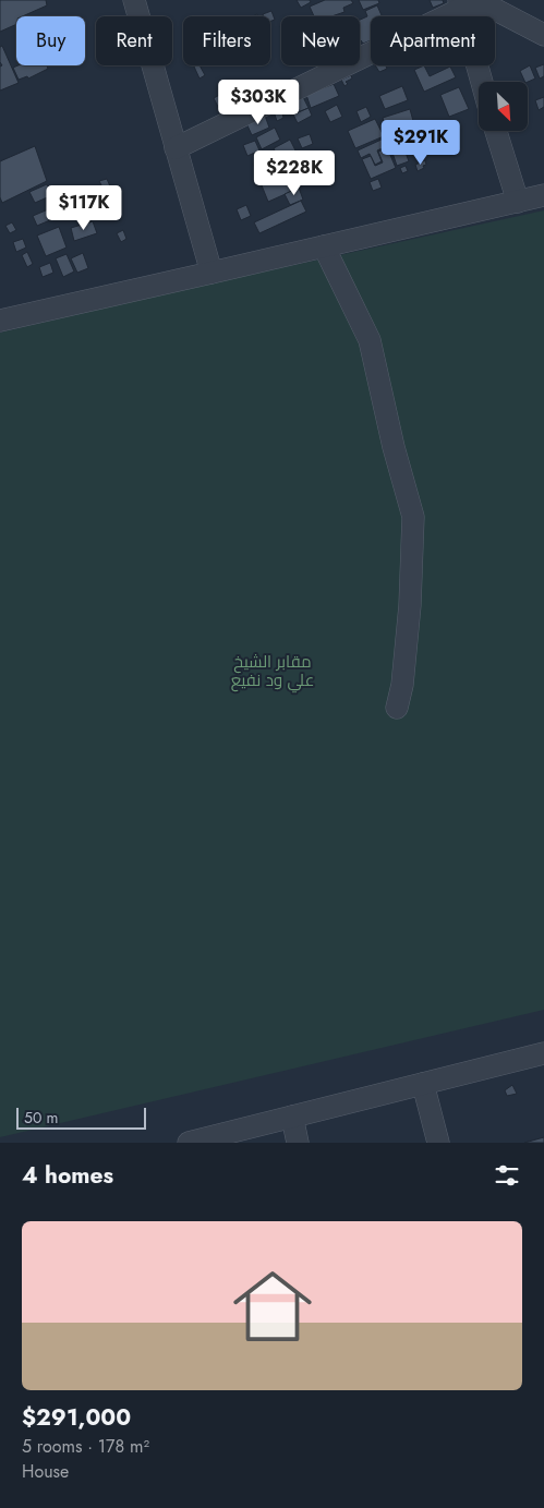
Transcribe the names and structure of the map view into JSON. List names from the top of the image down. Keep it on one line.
{"parks":["مقابر الشيخ علي ود نفيع"],"scale_bar":"50 m","north":"bottom right","page":{"chip":["Buy","Rent","Filters","New","Apartment"],"price":["$303K","$291K","$228K","$117K"],"scale":"50 m","heading":"4 homes","list":[{"name":"$291,000","note":"5 rooms · 178 m² · House"}]}}
